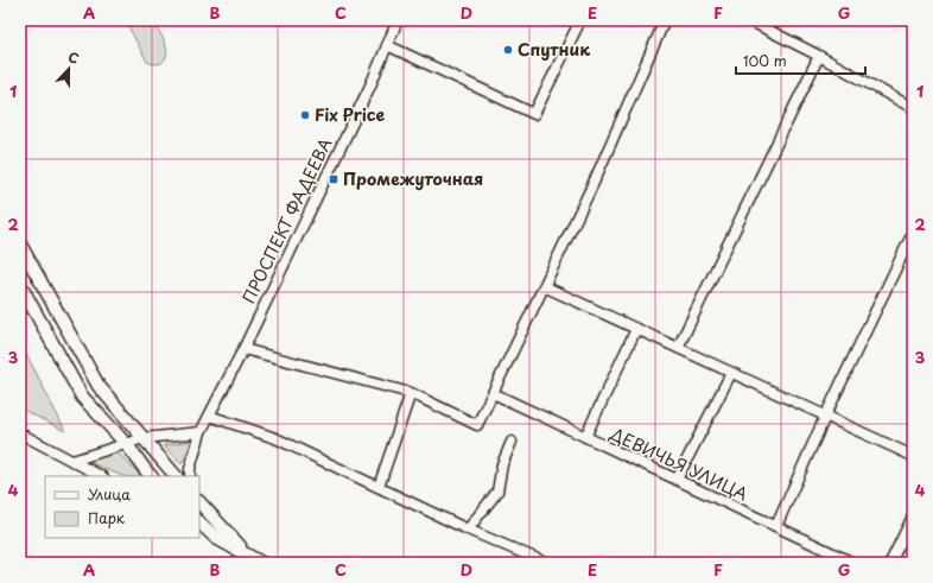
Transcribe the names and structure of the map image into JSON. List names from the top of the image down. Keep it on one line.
{"streets":{"street":["ПРОСПЕКТ ФАДЕЕВА","ДЕВИЧЬЯ УЛИЦА"]},"places":{"other":["Спутник","Fix Price"],"transit":["Промежуточная"]},"legend":["Улица","Парк"],"scale_bar":"100 m","north":"top","grid":{"columns":["A","B","C","D","E","F","G"],"rows":["1","2","3","4"]}}
